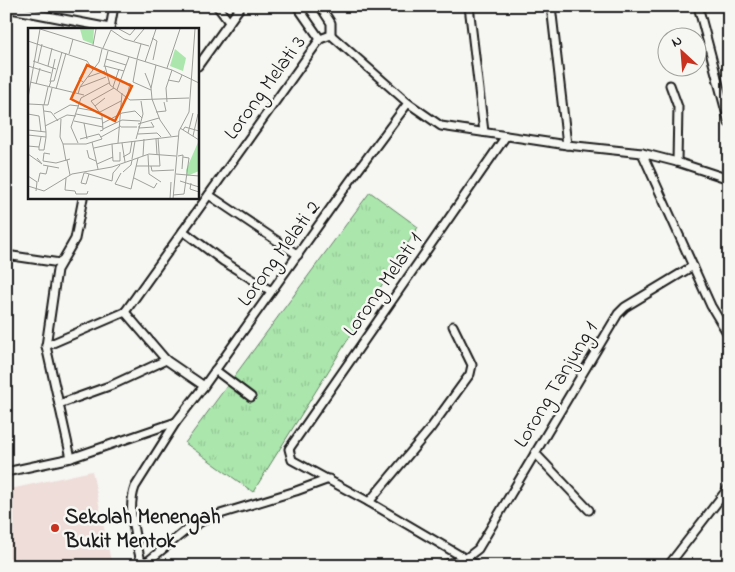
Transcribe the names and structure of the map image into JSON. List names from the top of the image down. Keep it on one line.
{"streets":{"street":["Lorong Melati 3","Lorong Melati 2","Lorong Melati 1","Lorong Tanjung 1"]},"places":["Sekolah Menengah Bukit Mentok"],"north":"top left"}
